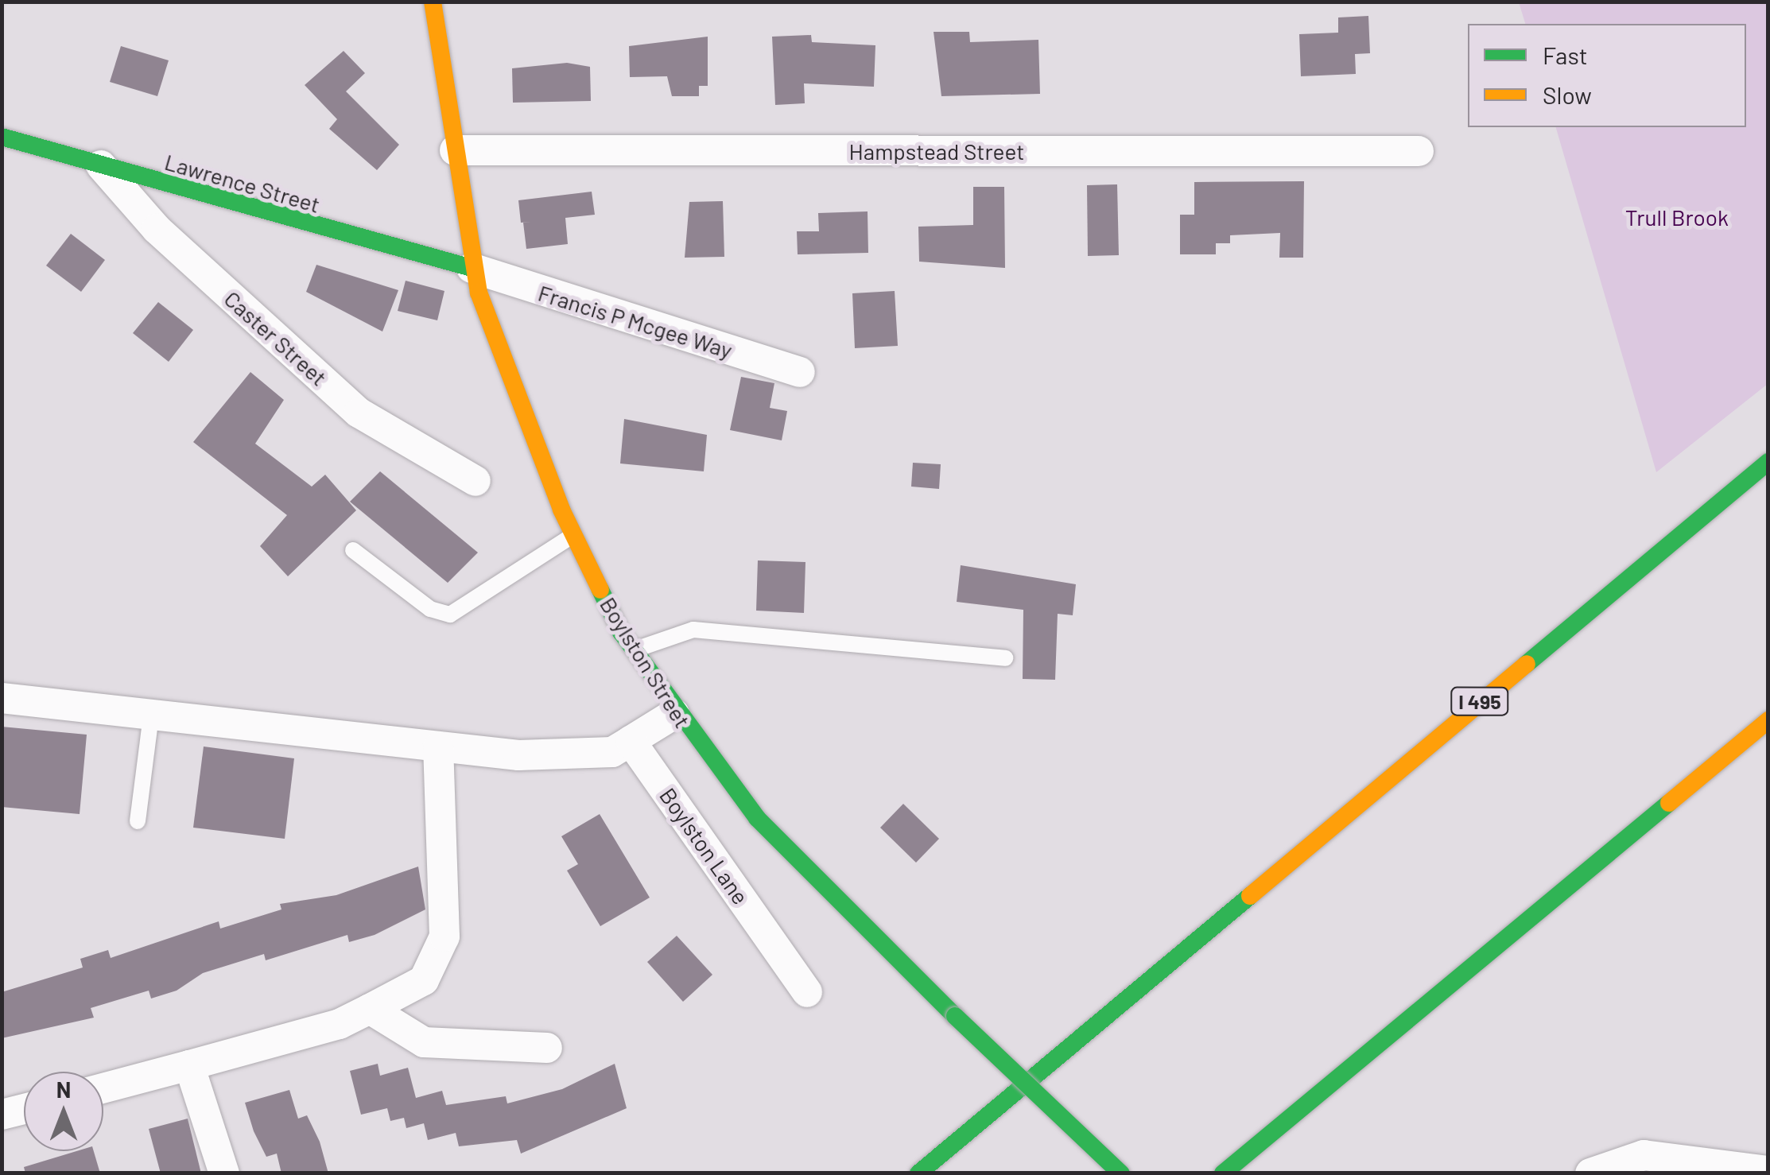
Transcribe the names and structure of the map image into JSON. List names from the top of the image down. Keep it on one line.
{"streets":{"main road":["Lawrence Street","Boylston Street","I 495"],"street":["Hampstead Street","Francis P Mcgee Way","Caster Street","Boylston Lane"]},"crossings":[["Hampstead Street","Boylston Street"],["Lawrence Street","Francis P Mcgee Way"],["Lawrence Street","Caster Street"],["Lawrence Street","Boylston Street"],["Francis P Mcgee Way","Boylston Street"]],"parks":["Trull Brook"],"legend":["Fast","Slow"],"north":"top"}
